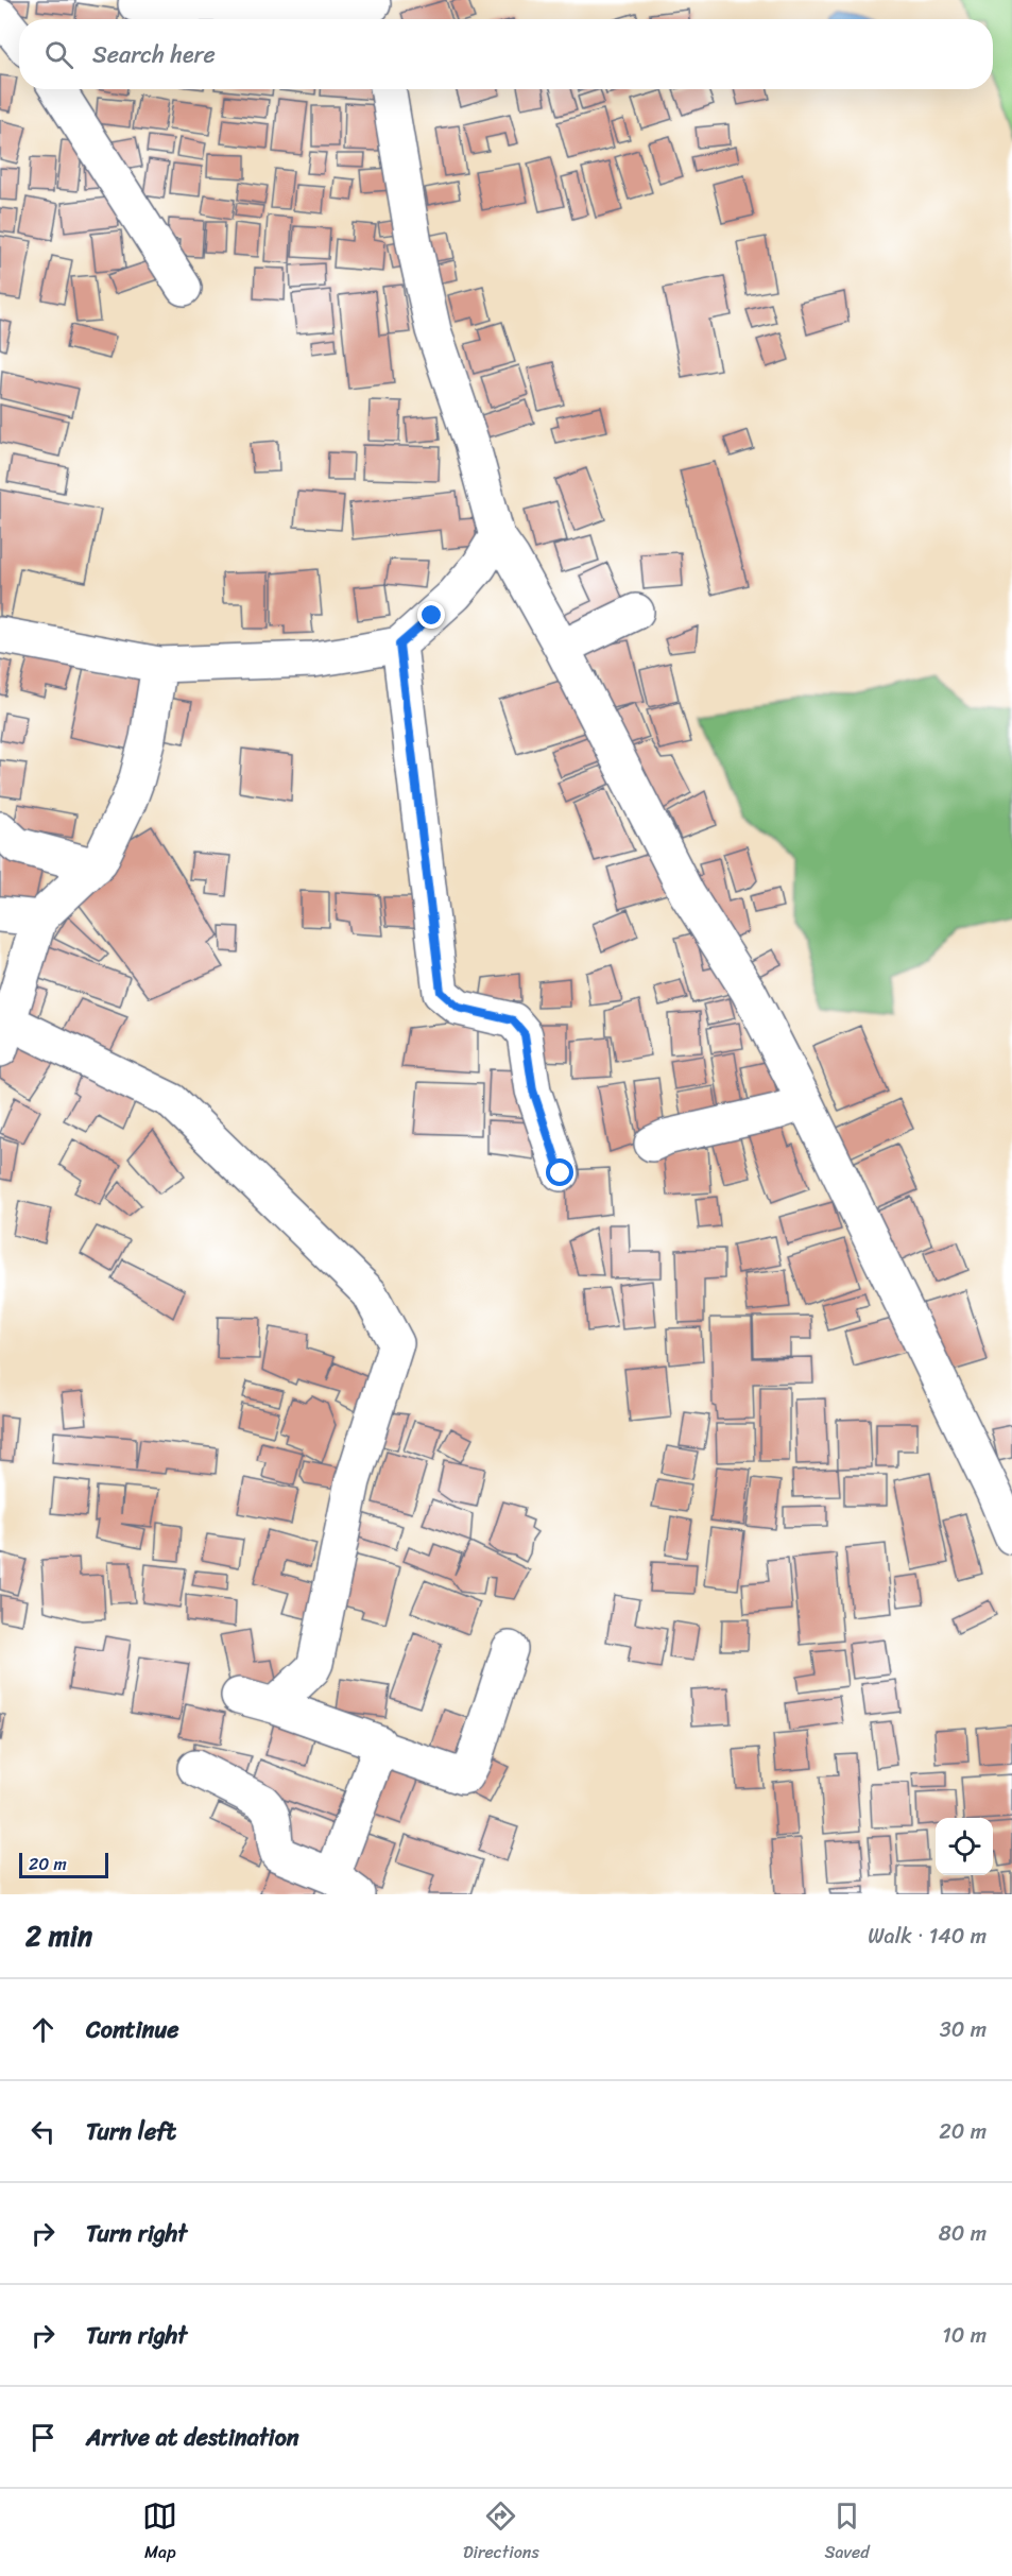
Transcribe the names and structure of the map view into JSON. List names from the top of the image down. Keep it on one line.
{"scale_bar":"20 m","page":{"search":"Search here","scale":"20 m","heading":["2 min","Walk · 140 m"],"list":[["Continue","30 m"],["Turn left","20 m"],["Turn right","80 m"],["Turn right","10 m"],"Arrive at destination"],"nav":["Map","Directions","Saved"]}}
